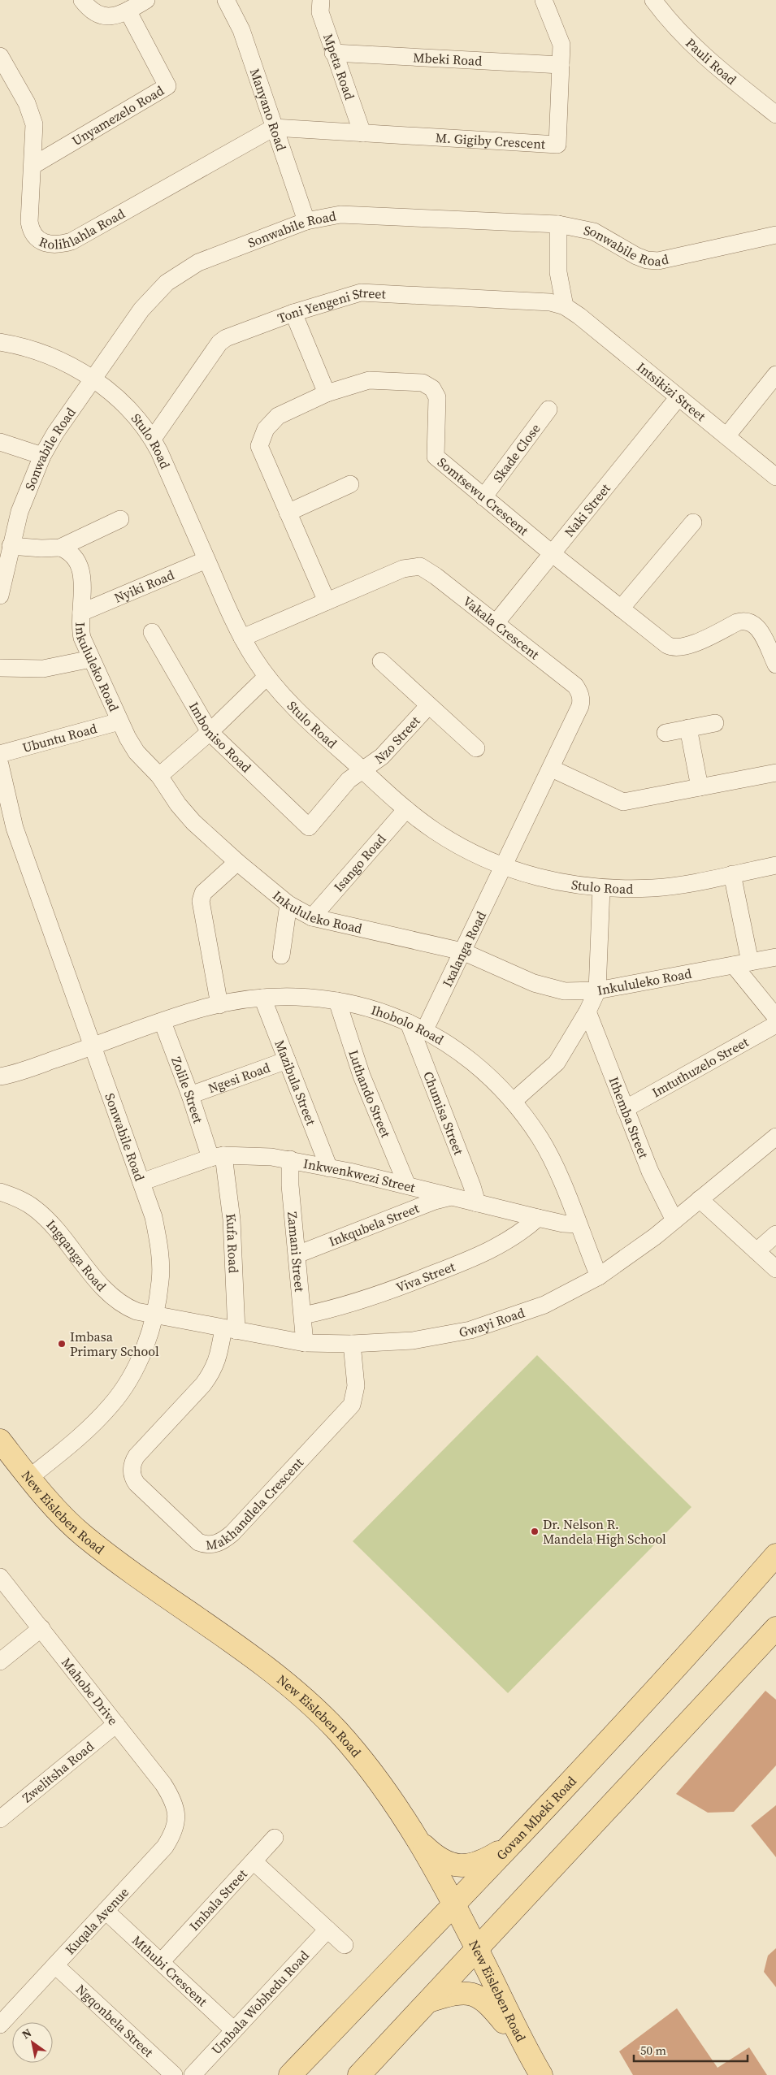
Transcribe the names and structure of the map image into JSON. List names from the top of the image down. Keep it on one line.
{"streets":{"main road":["New Eisleben Road","Govan Mbeki Road"],"street":["Mbeki Road","Pauli Road","Mpeta Road","Manyano Road","Unyamezelo Road","M. Gigiby Crescent","Rolihlahla Road","Sonwabile Road","Toni Yengeni Street","Intsikizi Street","Stulo Road","Skade Close","Somtsewu Crescent","Naki Street","Nyiki Road","Vakala Crescent","Inkululeko Road","Imboniso Road","Ubuntu Road","Nzo Street","Isango Road","Ixalanga Road","Ihobolo Road","Imtuthuzelo Street","Ngesi Road","Mazibula Street","Zolile Street","Luthando Street","Chumisa Street","Ithemba Street","Inkwenkwezi Street","Inkqubela Street","Kufa Road","Zamani Street","Ingqanga Road","Viva Street","Gwayi Road","Makhandlela Crescent","Mahobe Drive","Zwelitsha Road","Imbala Street","Kuqala Avenue","Mthubi Crescent","Umbala Wobhedu Road","Ngqonbela Street"]},"crossings":[["Mbeki Road","Mpeta Road"],["Mbeki Road","M. Gigiby Crescent"],["Mpeta Road","M. Gigiby Crescent"],["Manyano Road","M. Gigiby Crescent"],["Manyano Road","Rolihlahla Road"],["Manyano Road","Sonwabile Road"],["Unyamezelo Road","Rolihlahla Road"],["M. Gigiby Crescent","Rolihlahla Road"],["Sonwabile Road","Stulo Road"],["Sonwabile Road","Ihobolo Road"],["Sonwabile Road","Inkwenkwezi Street"],["Sonwabile Road","Ingqanga Road"],["Sonwabile Road","Gwayi Road"],["Sonwabile Road","New Eisleben Road"],["Toni Yengeni Street","Intsikizi Street"],["Toni Yengeni Street","Stulo Road"],["Intsikizi Street","Naki Street"],["Stulo Road","Nyiki Road"],["Stulo Road","Vakala Crescent"],["Stulo Road","Nzo Street"],["Stulo Road","Isango Road"],["Stulo Road","Ixalanga Road"],["Skade Close","Somtsewu Crescent"],["Somtsewu Crescent","Naki Street"],["Somtsewu Crescent","Vakala Crescent"],["Naki Street","Vakala Crescent"],["Nyiki Road","Inkululeko Road"],["Vakala Crescent","Ixalanga Road"],["Inkululeko Road","Ubuntu Road"],["Inkululeko Road","Isango Road"],["Inkululeko Road","Ixalanga Road"],["Imboniso Road","Nzo Street"],["Ixalanga Road","Ihobolo Road"],["Ihobolo Road","Mazibula Street"],["Ihobolo Road","Zolile Street"],["Ihobolo Road","Luthando Street"],["Ihobolo Road","Chumisa Street"],["Ihobolo Road","Inkwenkwezi Street"],["Ihobolo Road","Gwayi Road"],["Imtuthuzelo Street","Ithemba Street"],["Ngesi Road","Mazibula Street"],["Ngesi Road","Zolile Street"],["Mazibula Street","Inkwenkwezi Street"],["Zolile Street","Inkwenkwezi Street"],["Zolile Street","Kufa Road"],["Luthando Street","Inkwenkwezi Street"],["Chumisa Street","Inkwenkwezi Street"],["Ithemba Street","Gwayi Road"],["Inkwenkwezi Street","Inkqubela Street"],["Inkwenkwezi Street","Kufa Road"],["Inkwenkwezi Street","Zamani Street"],["Inkwenkwezi Street","Viva Street"],["Inkqubela Street","Zamani Street"],["Kufa Road","Gwayi Road"],["Kufa Road","Makhandlela Crescent"],["Zamani Street","Viva Street"],["Zamani Street","Gwayi Road"],["Ingqanga Road","Gwayi Road"],["Gwayi Road","Makhandlela Crescent"],["New Eisleben Road","Govan Mbeki Road"],["Mahobe Drive","Zwelitsha Road"],["Mahobe Drive","Kuqala Avenue"],["Imbala Street","Mthubi Crescent"],["Kuqala Avenue","Mthubi Crescent"],["Kuqala Avenue","Ngqonbela Street"],["Mthubi Crescent","Umbala Wobhedu Road"]],"places":["Imbasa Primary School","Dr. Nelson R. Mandela High School"],"scale_bar":"50 m","north":"top left"}
